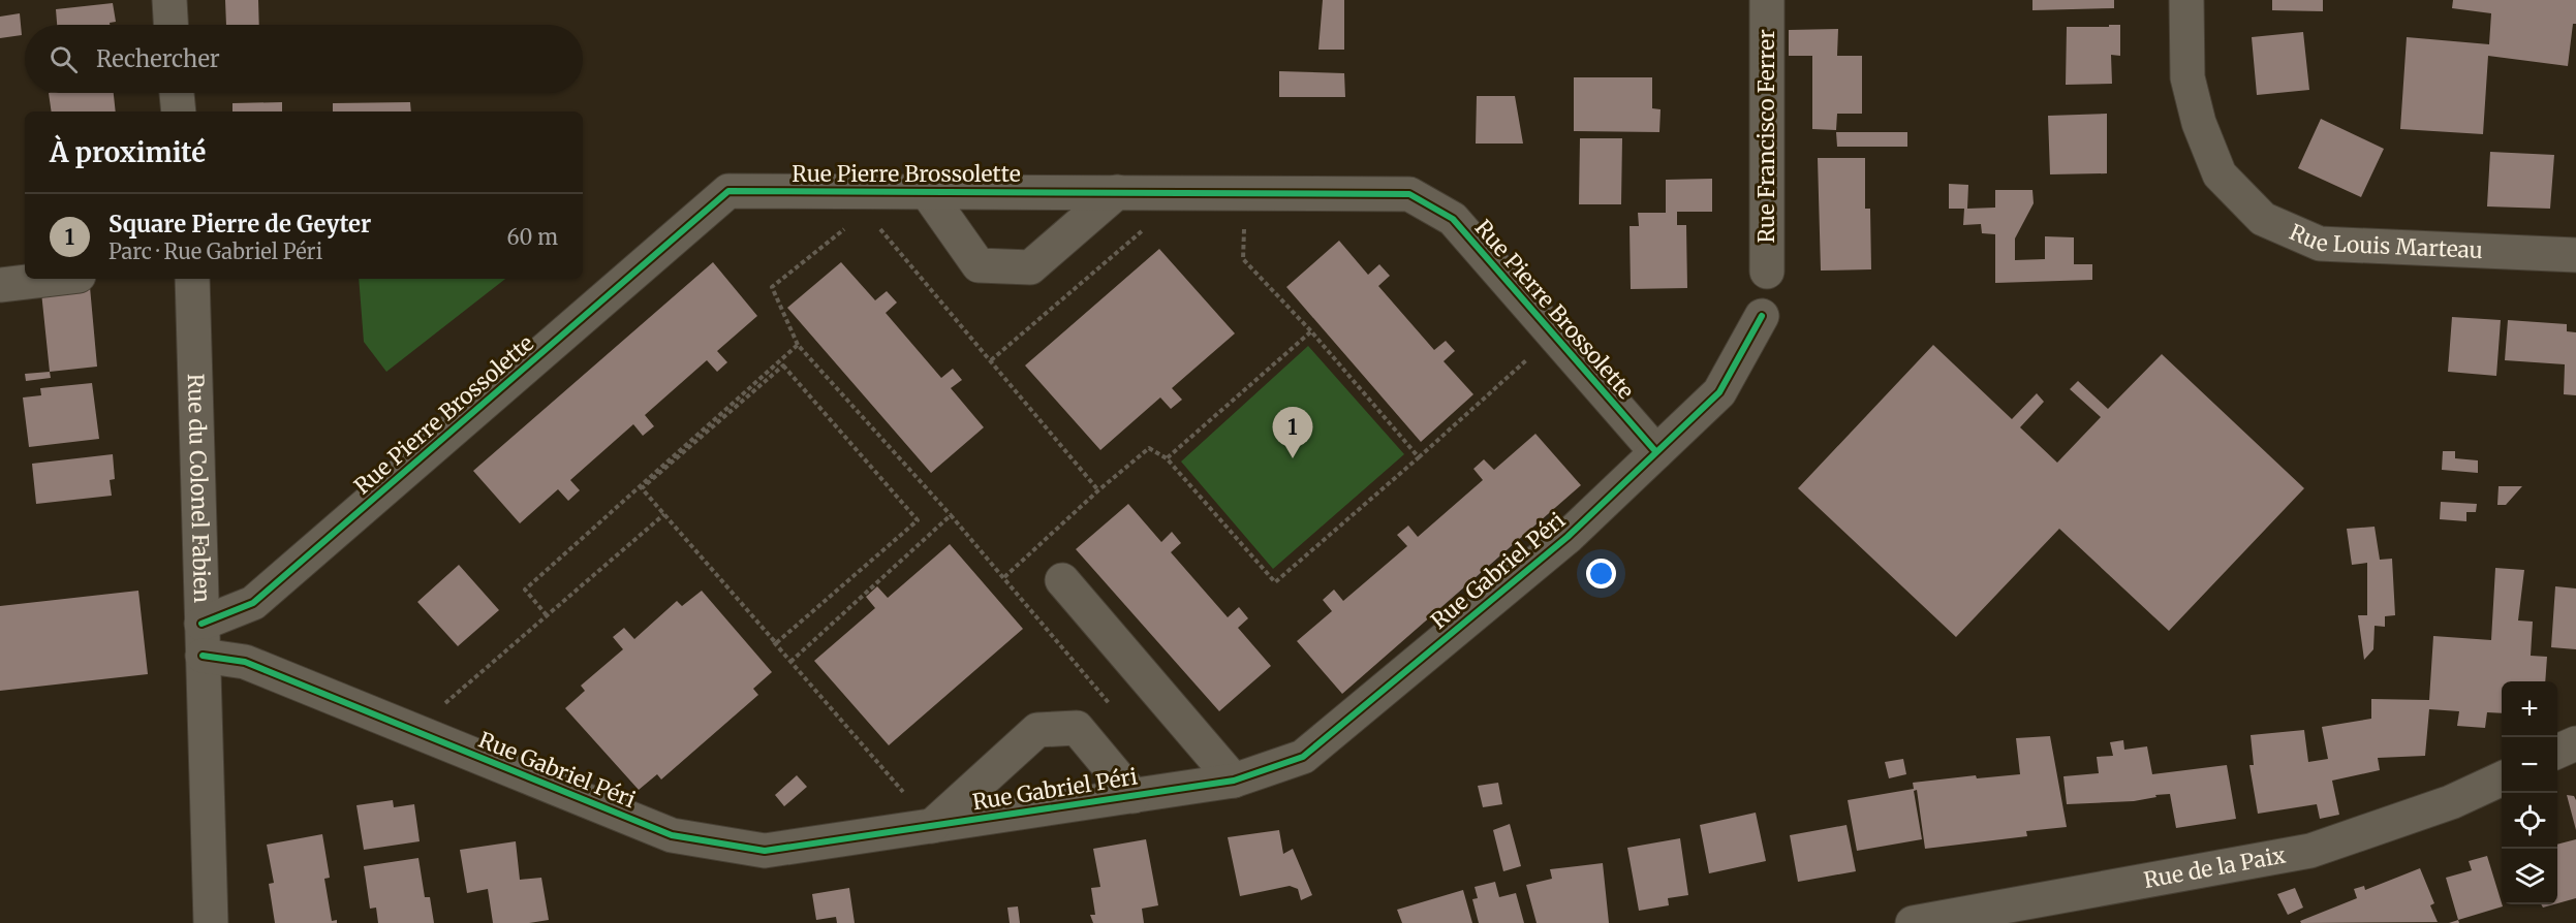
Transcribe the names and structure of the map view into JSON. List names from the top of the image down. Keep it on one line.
{"streets":{"street":["Rue Francisco Ferrer","Rue Pierre Brossolette","Rue Louis Marteau","Rue du Colonel Fabien","Rue Gabriel Péri","Rue de la Paix"]},"crossings":[["Rue Pierre Brossolette","Rue du Colonel Fabien"],["Rue Pierre Brossolette","Rue Gabriel Péri"],["Rue du Colonel Fabien","Rue Gabriel Péri"]],"page":{"search":"Rechercher","heading":"À proximité","list":[{"mark":"1","name":"Square Pierre de Geyter","note":"Parc · Rue Gabriel Péri","value":"60 m"}],"pins":"1","map_buttons":["+","−"]}}
